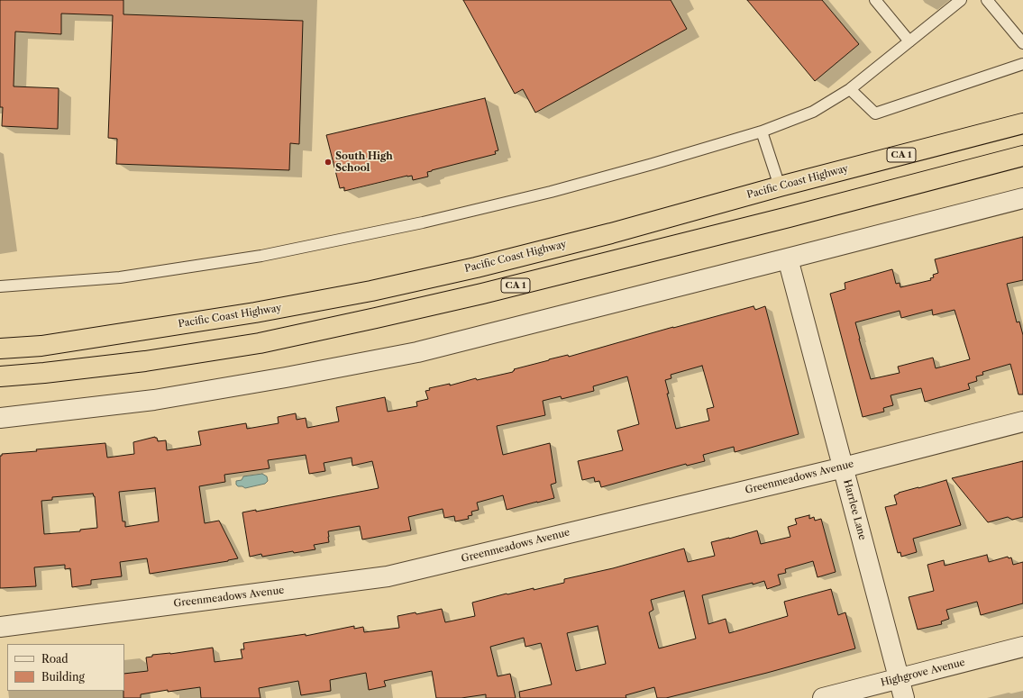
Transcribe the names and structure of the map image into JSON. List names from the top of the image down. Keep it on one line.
{"streets":{"highway":["CA 1","Pacific Coast Highway"],"street":["Greenmeadows Avenue","Harrlee Lane","Highgrove Avenue"]},"crossings":[["Greenmeadows Avenue","Harrlee Lane"],["Harrlee Lane","Highgrove Avenue"]],"places":["South High School"],"legend":["Road","Building"]}
